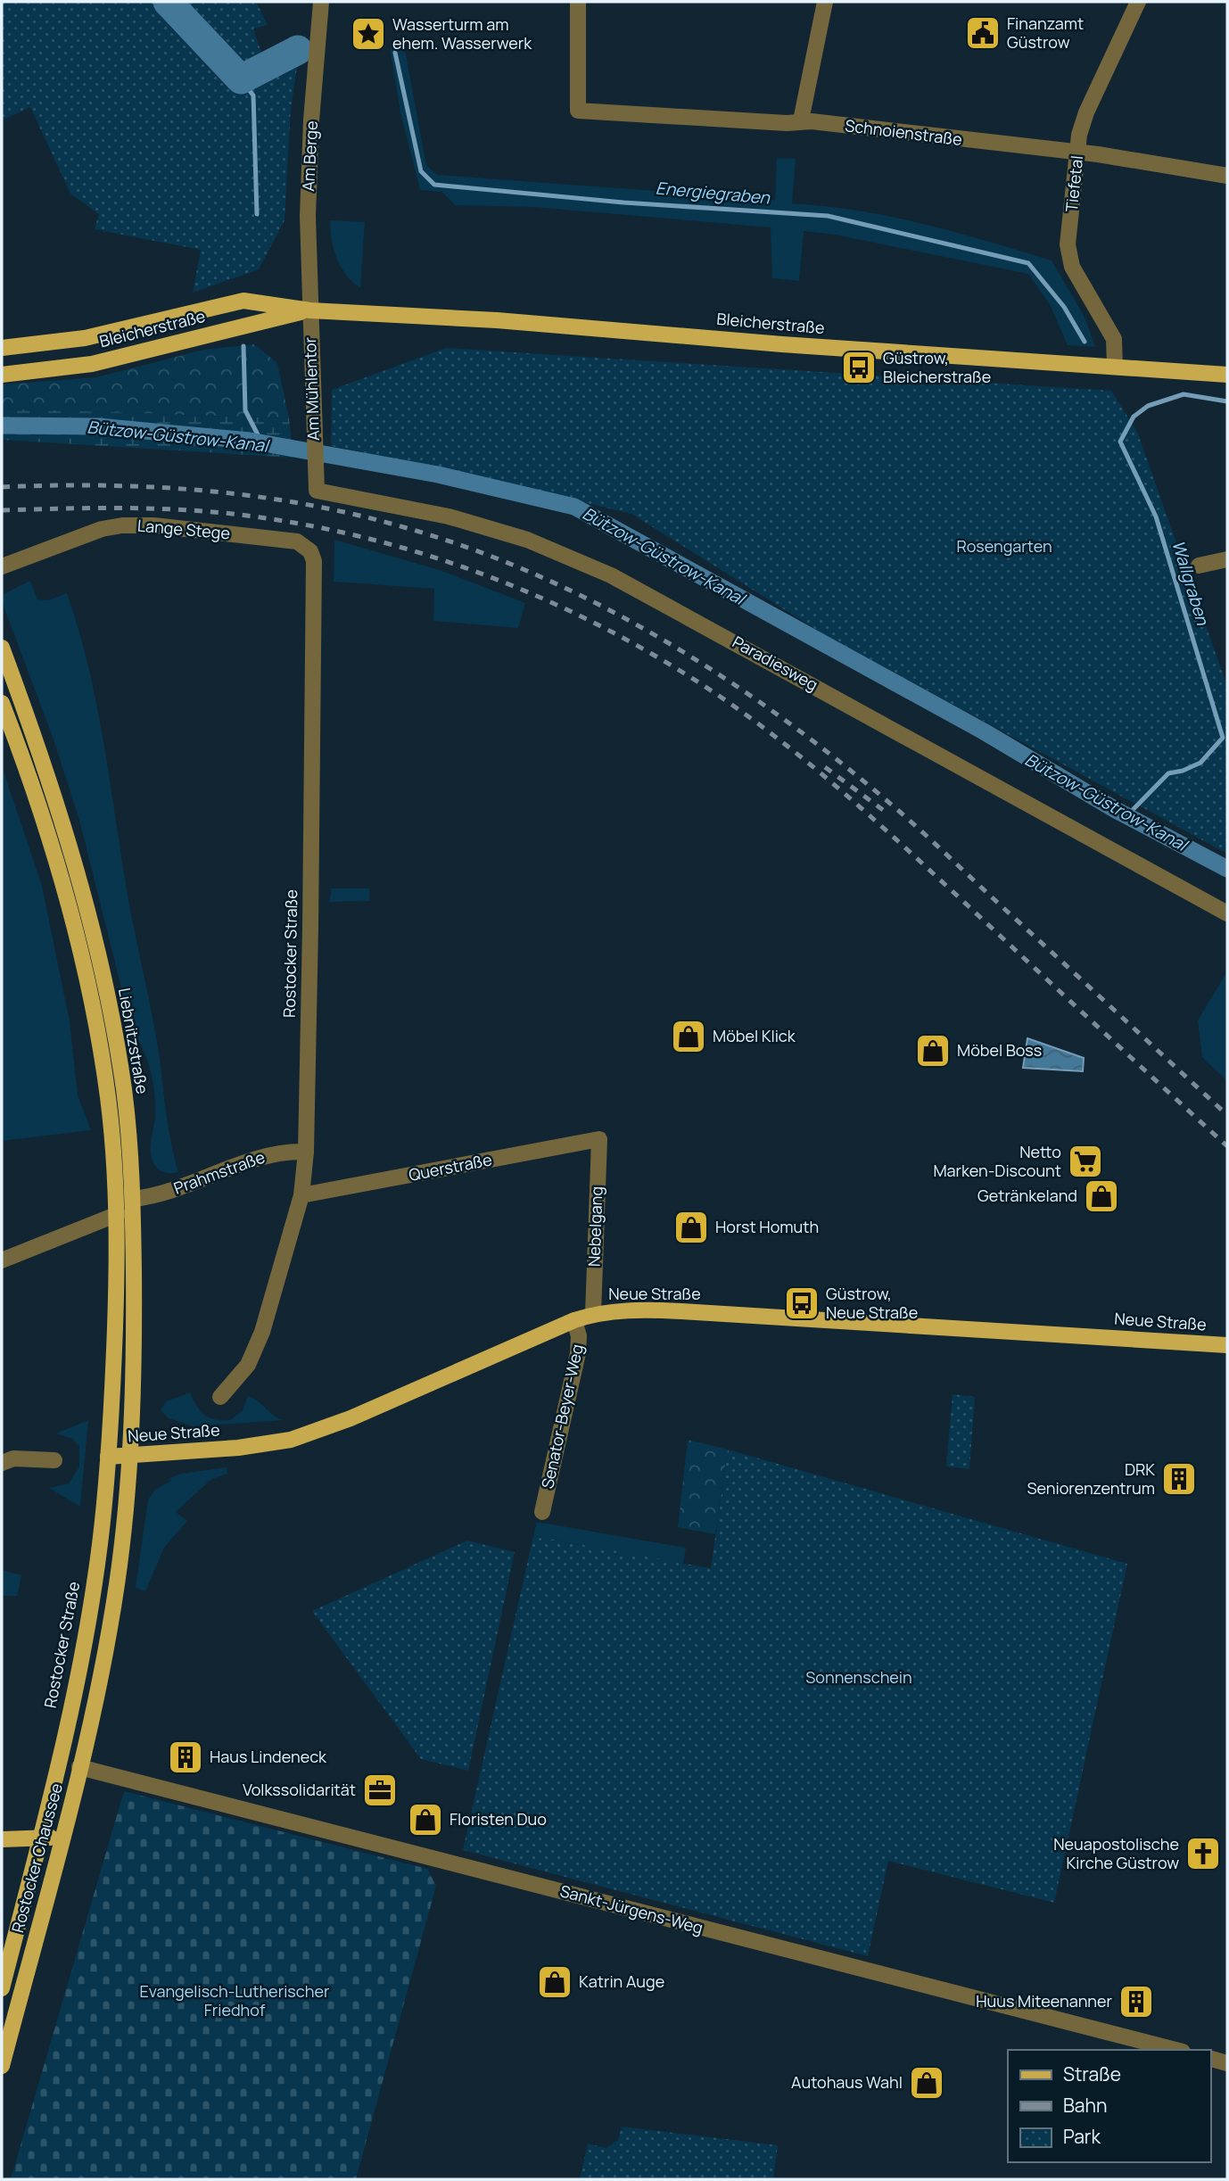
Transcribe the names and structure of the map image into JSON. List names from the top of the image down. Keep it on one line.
{"streets":{"main road":["Bleicherstraße","Rostocker Straße","Liebnitzstraße","Neue Straße","Rostocker Chaussee"],"street":["Schnoienstraße","Am Berge","Tiefetal","Am Mühlentor","Lange Stege","Paradiesweg","Querstraße","Prahmstraße","Nebelgang","Senator-Beyer-Weg","Sankt-Jürgens-Weg"]},"crossings":[["Schnoienstraße","Tiefetal"],["Am Berge","Bleicherstraße"],["Am Berge","Am Mühlentor"],["Tiefetal","Bleicherstraße"],["Bleicherstraße","Am Mühlentor"],["Am Mühlentor","Paradiesweg"],["Lange Stege","Rostocker Straße"],["Rostocker Straße","Querstraße"],["Rostocker Straße","Prahmstraße"],["Rostocker Straße","Neue Straße"],["Rostocker Straße","Rostocker Chaussee"],["Liebnitzstraße","Prahmstraße"],["Liebnitzstraße","Neue Straße"],["Querstraße","Nebelgang"],["Nebelgang","Neue Straße"],["Neue Straße","Senator-Beyer-Weg"],["Rostocker Chaussee","Sankt-Jürgens-Weg"]],"water":["Energiegraben","Bützow-Güstrow-Kanal","Wallgraben"],"parks":["Rosengarten","Sonnenschein","Evangelisch-Lutherischer Friedhof"],"places":{"public building":["Finanzamt Güstrow"],"place":["Wasserturm am ehem. Wasserwerk"],"bus stop":["Güstrow, Bleicherstraße","Güstrow, Neue Straße"],"shop":["Möbel Klick","Möbel Boss","Getränkeland","Horst Homuth","Floristen Duo","Katrin Auge","Autohaus Wahl"],"supermarket":["Netto Marken-Discount"],"building":["DRK Seniorenzentrum","Haus Lindeneck","Huus Miteenanner"],"office":["Volkssolidarität"],"church":["Neuapostolische Kirche Güstrow"]},"legend":["Straße","Bahn","Park"]}
